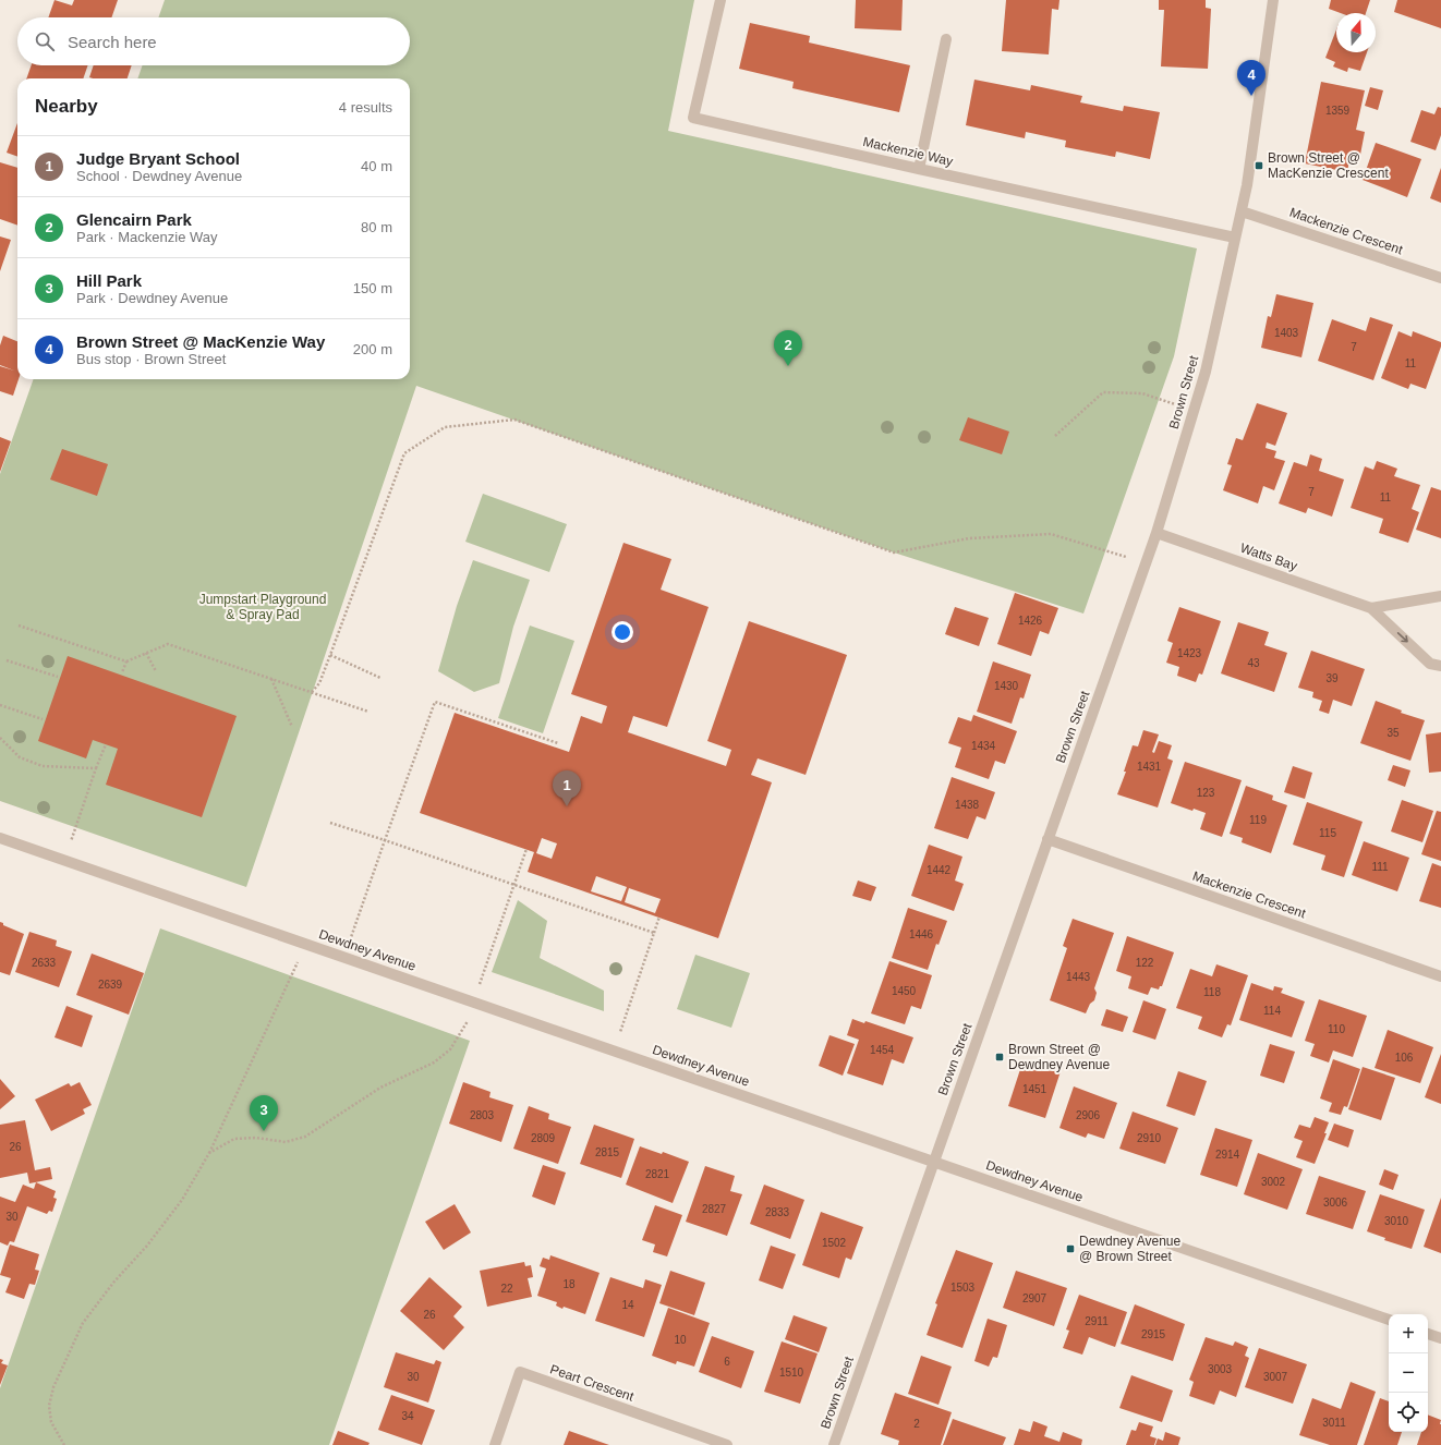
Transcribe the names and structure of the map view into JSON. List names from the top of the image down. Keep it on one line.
{"streets":{"street":["Mackenzie Way","Mackenzie Crescent","Brown Street","Watts Bay","Dewdney Avenue","Peart Crescent"]},"crossings":[["Mackenzie Way","Brown Street"],["Mackenzie Crescent","Brown Street"],["Brown Street","Watts Bay"],["Brown Street","Dewdney Avenue"]],"parks":["Jumpstart Playground & Spray Pad"],"places":{"transit":["Brown Street @ MacKenzie Crescent","Brown Street @ Dewdney Avenue","Dewdney Avenue @ Brown Street"]},"house_numbers":["1359","1403","7","11","7","11","1426","1423","43","39","1430","35","1434","1431","123","1438","119","115","111","1442","1446","2633","122","1443","2639","1450","118","114","110","1454","106","1451","2803","2906","2809","2910","26","2815","2914","2821","3002","3006","2827","2833","30","3010","1502","18","1503","22","2907","14","26","2911","2915","10","6","3003","1510","30","3007","34","3011","2"],"north":"top","page":{"search":"Search here","pins":["4","2","1","3"],"heading":["Nearby","4 results"],"list":[{"mark":"1","name":"Judge Bryant School","note":"School · Dewdney Avenue","value":"40 m"},{"mark":"2","name":"Glencairn Park","note":"Park · Mackenzie Way","value":"80 m"},{"mark":"3","name":"Hill Park","note":"Park · Dewdney Avenue","value":"150 m"},{"mark":"4","name":"Brown Street @ MacKenzie Way","note":"Bus stop · Brown Street","value":"200 m"}],"map_buttons":["+","−"]}}
